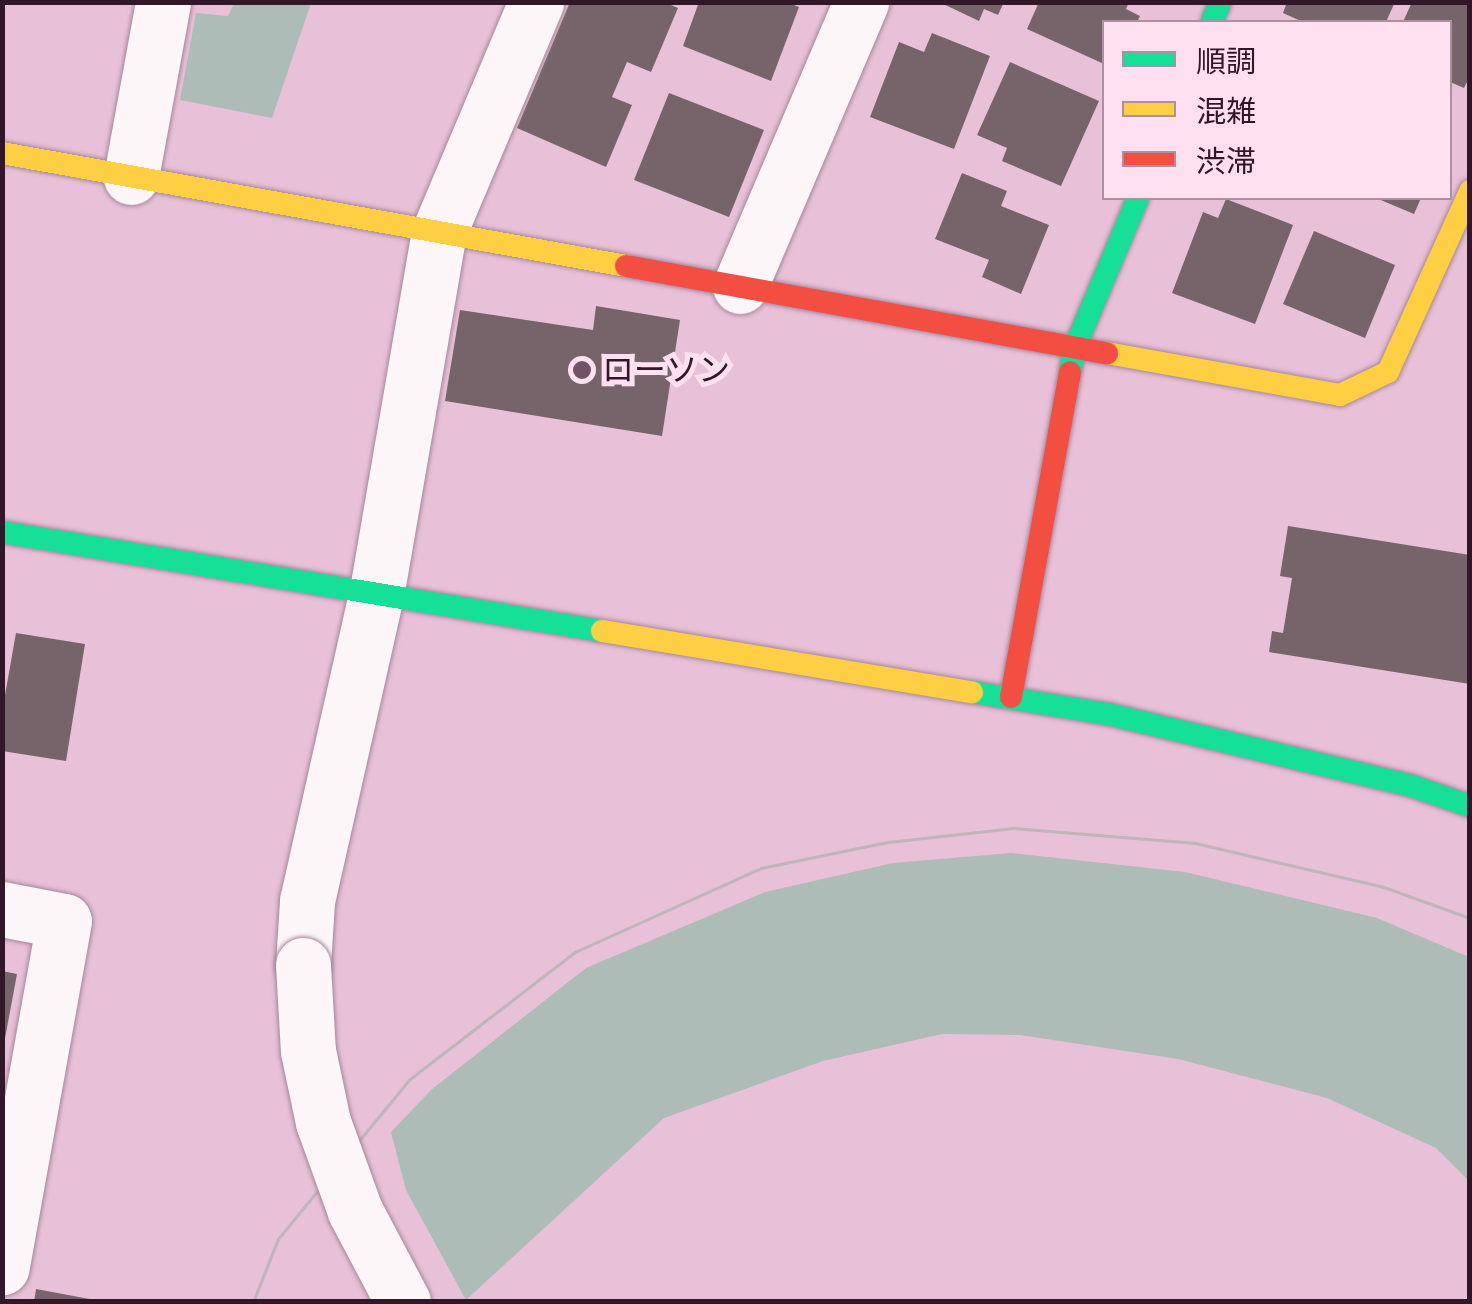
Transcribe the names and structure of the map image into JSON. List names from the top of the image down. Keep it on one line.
{"places":["ローソン"],"legend":["順調","混雑","渋滞"]}
